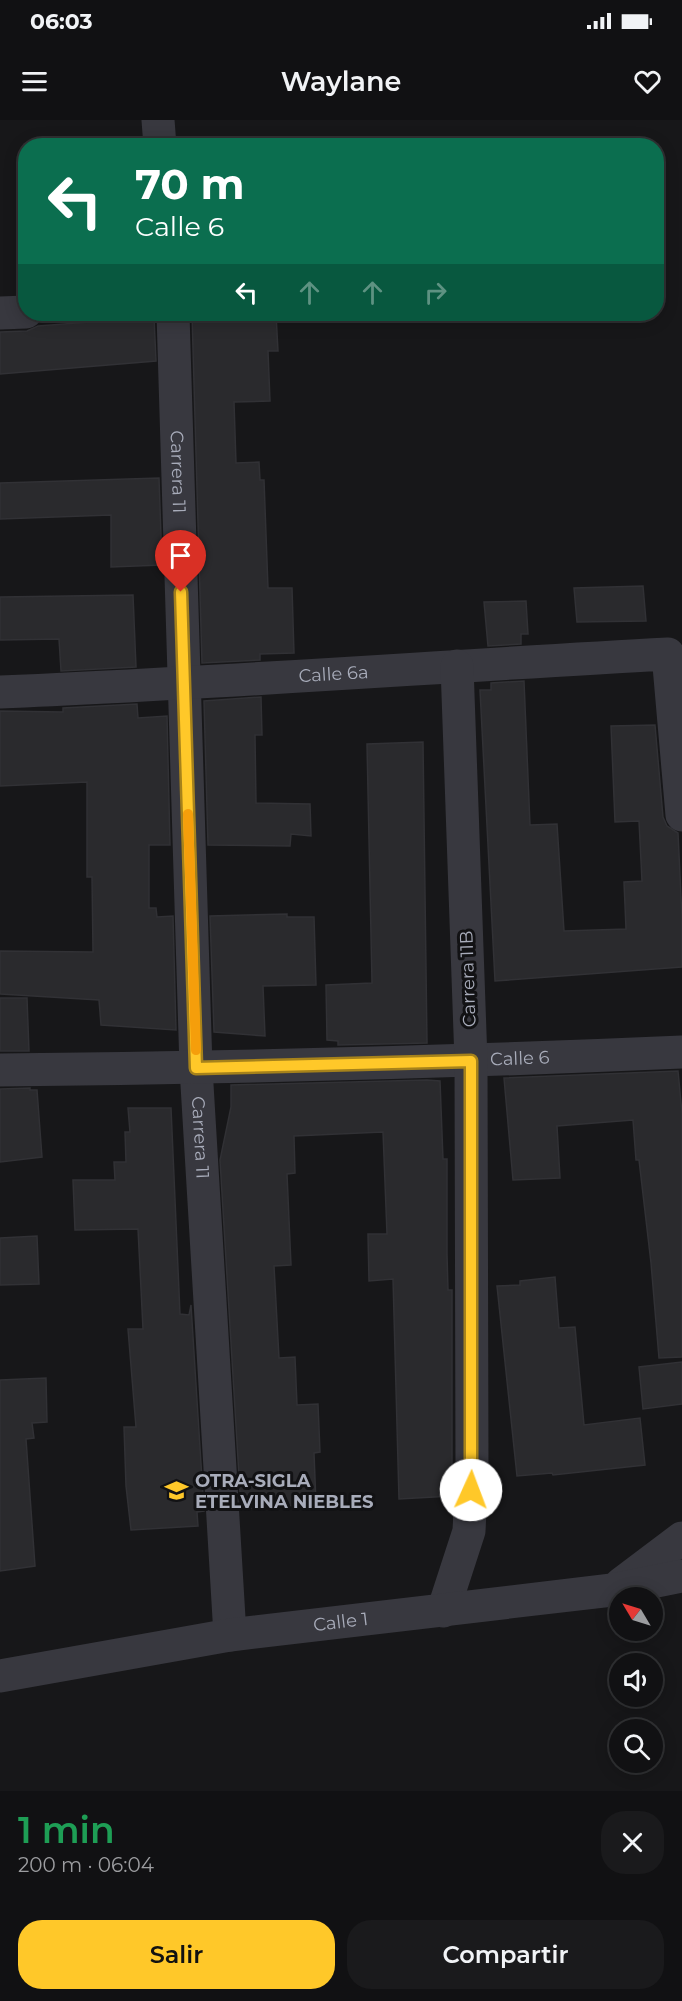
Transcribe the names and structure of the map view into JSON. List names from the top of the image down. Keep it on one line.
{"streets":{"street":["Carrera 11","Calle 6a","Carrera 11B","Calle 6","Calle 1"]},"crossings":[["Carrera 11","Calle 6a"],["Carrera 11","Calle 6"],["Carrera 11","Calle 1"],["Calle 6a","Carrera 11B"],["Carrera 11B","Calle 6"],["Carrera 11B","Calle 1"]],"places":{"school or university":["OTRA-SIGLA ETELVINA NIEBLES"]},"north":"top left","page":{"status":"06:03","header":"Waylane","turn":["70 m","Calle 6"],"heading":["1 min","200 m · 06:04"],"buttons":["Salir","Compartir"]}}
